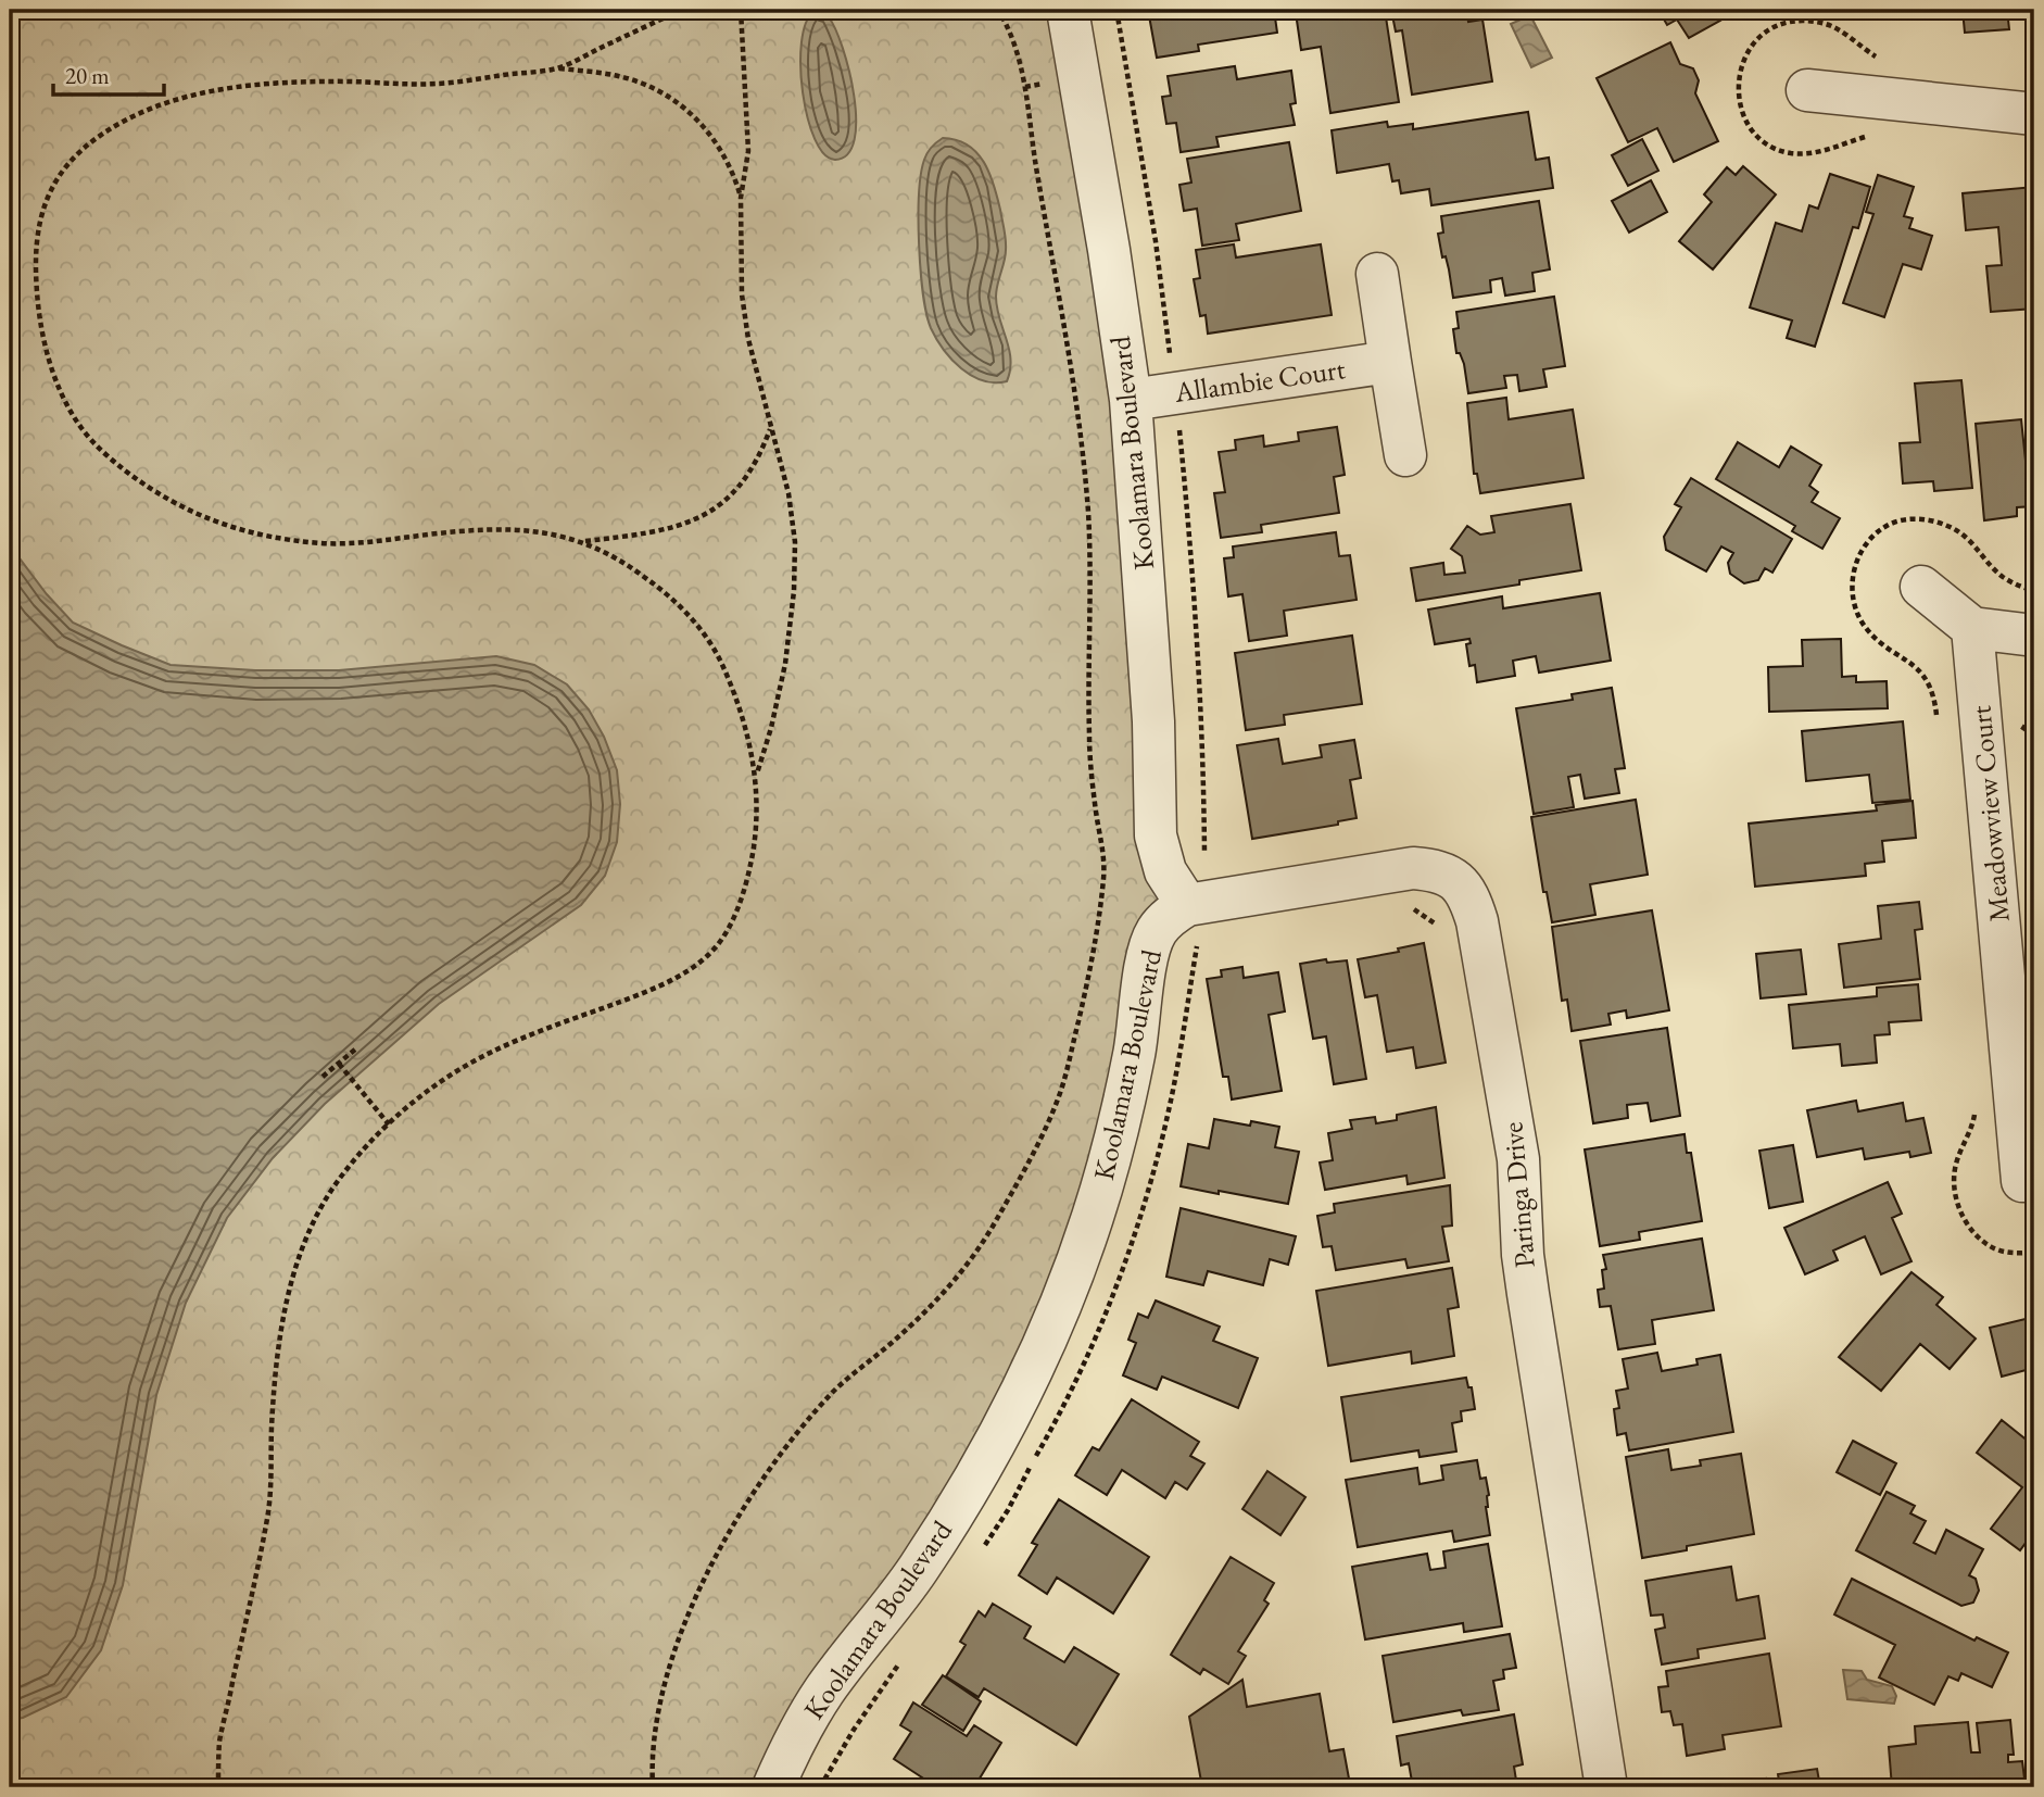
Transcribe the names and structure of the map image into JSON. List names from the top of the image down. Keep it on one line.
{"streets":{"street":["Allambie Court","Koolamara Boulevard","Meadowview Court","Paringa Drive"]},"crossings":[["Allambie Court","Koolamara Boulevard"],["Koolamara Boulevard","Paringa Drive"]],"scale_bar":"20 m"}
